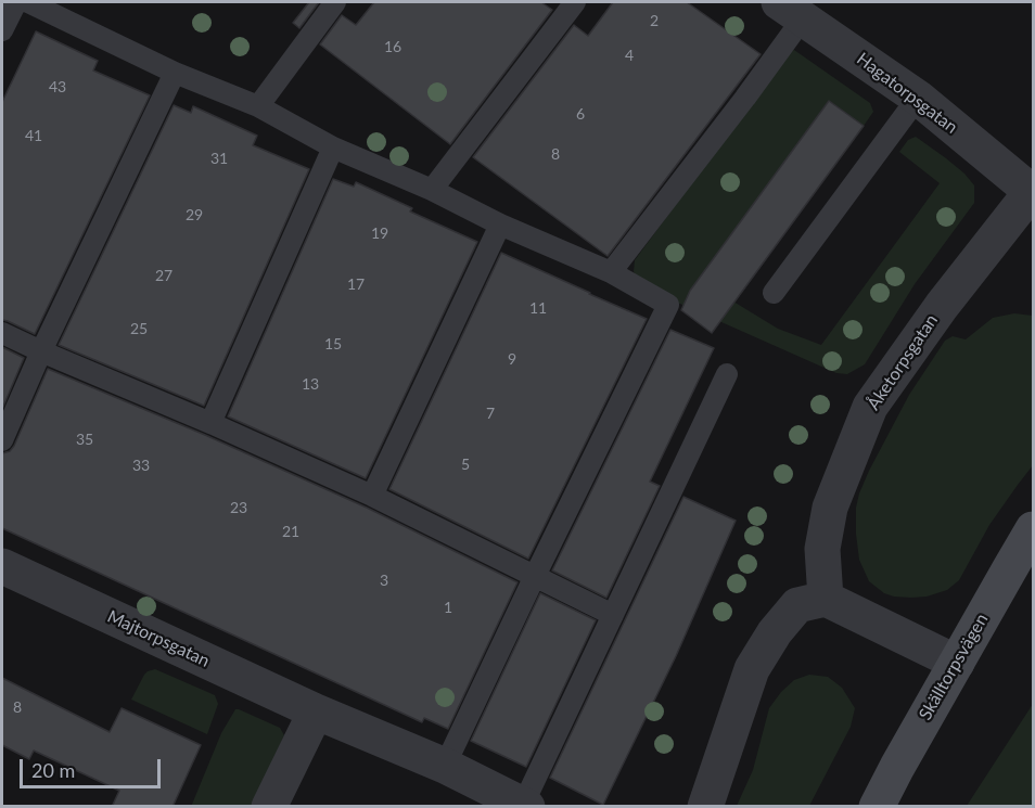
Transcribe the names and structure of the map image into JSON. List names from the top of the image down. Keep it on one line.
{"streets":{"street":["Hagatorpsgatan","Åketorpsgatan","Majtorpsgatan","Skälltorpsvägen"]},"crossings":[["Hagatorpsgatan","Åketorpsgatan"]],"house_numbers":["2","16","4","43","6","41","8","31","29","19","27","17","11","25","15","9","13","7","35","5","33","23","21","3","1","8"],"scale_bar":"20 m"}
